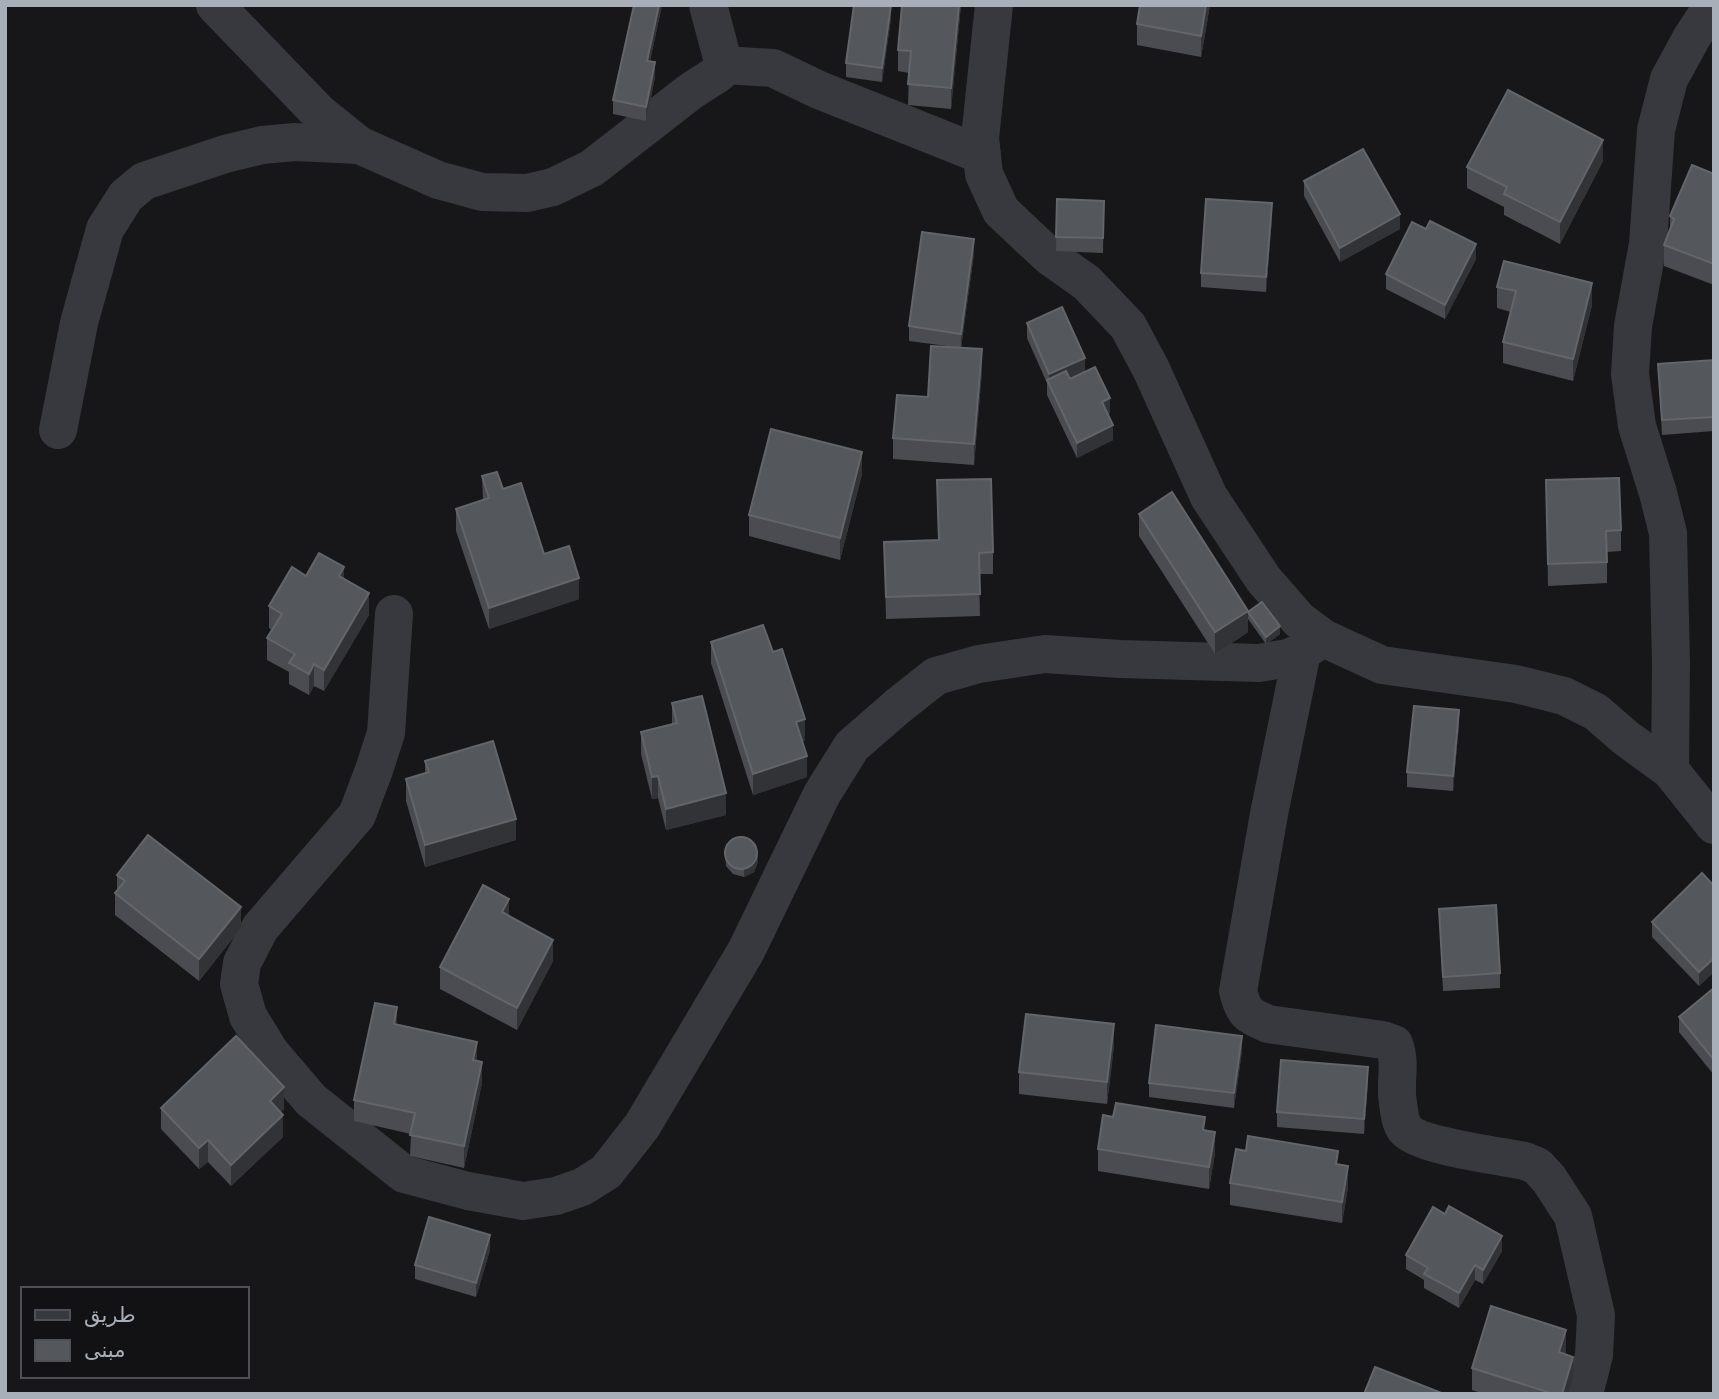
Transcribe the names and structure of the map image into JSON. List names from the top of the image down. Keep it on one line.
{"legend":["طريق","مبنى"]}
